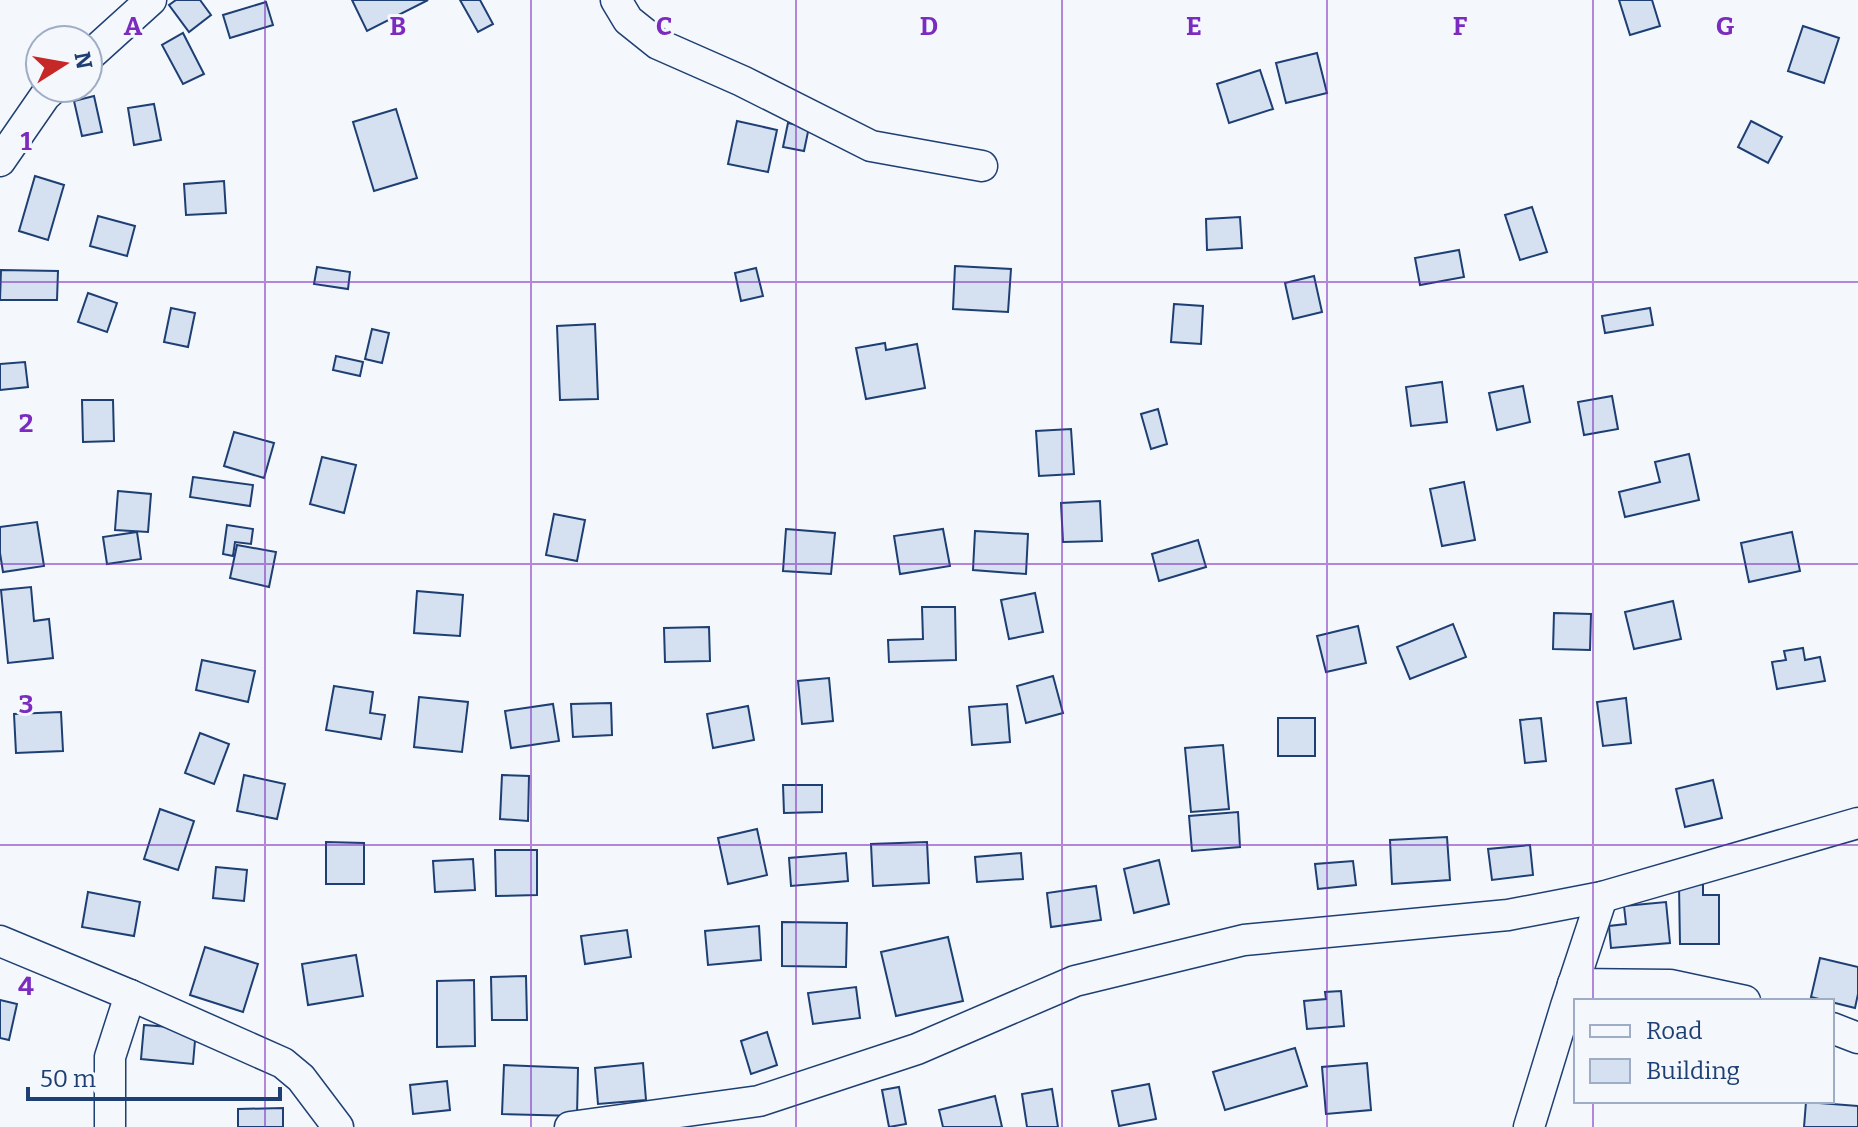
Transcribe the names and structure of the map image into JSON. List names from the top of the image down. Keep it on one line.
{"legend":["Road","Building"],"scale_bar":"50 m","north":"right","grid":{"columns":["A","B","C","D","E","F","G"],"rows":["1","2","3","4"]}}
